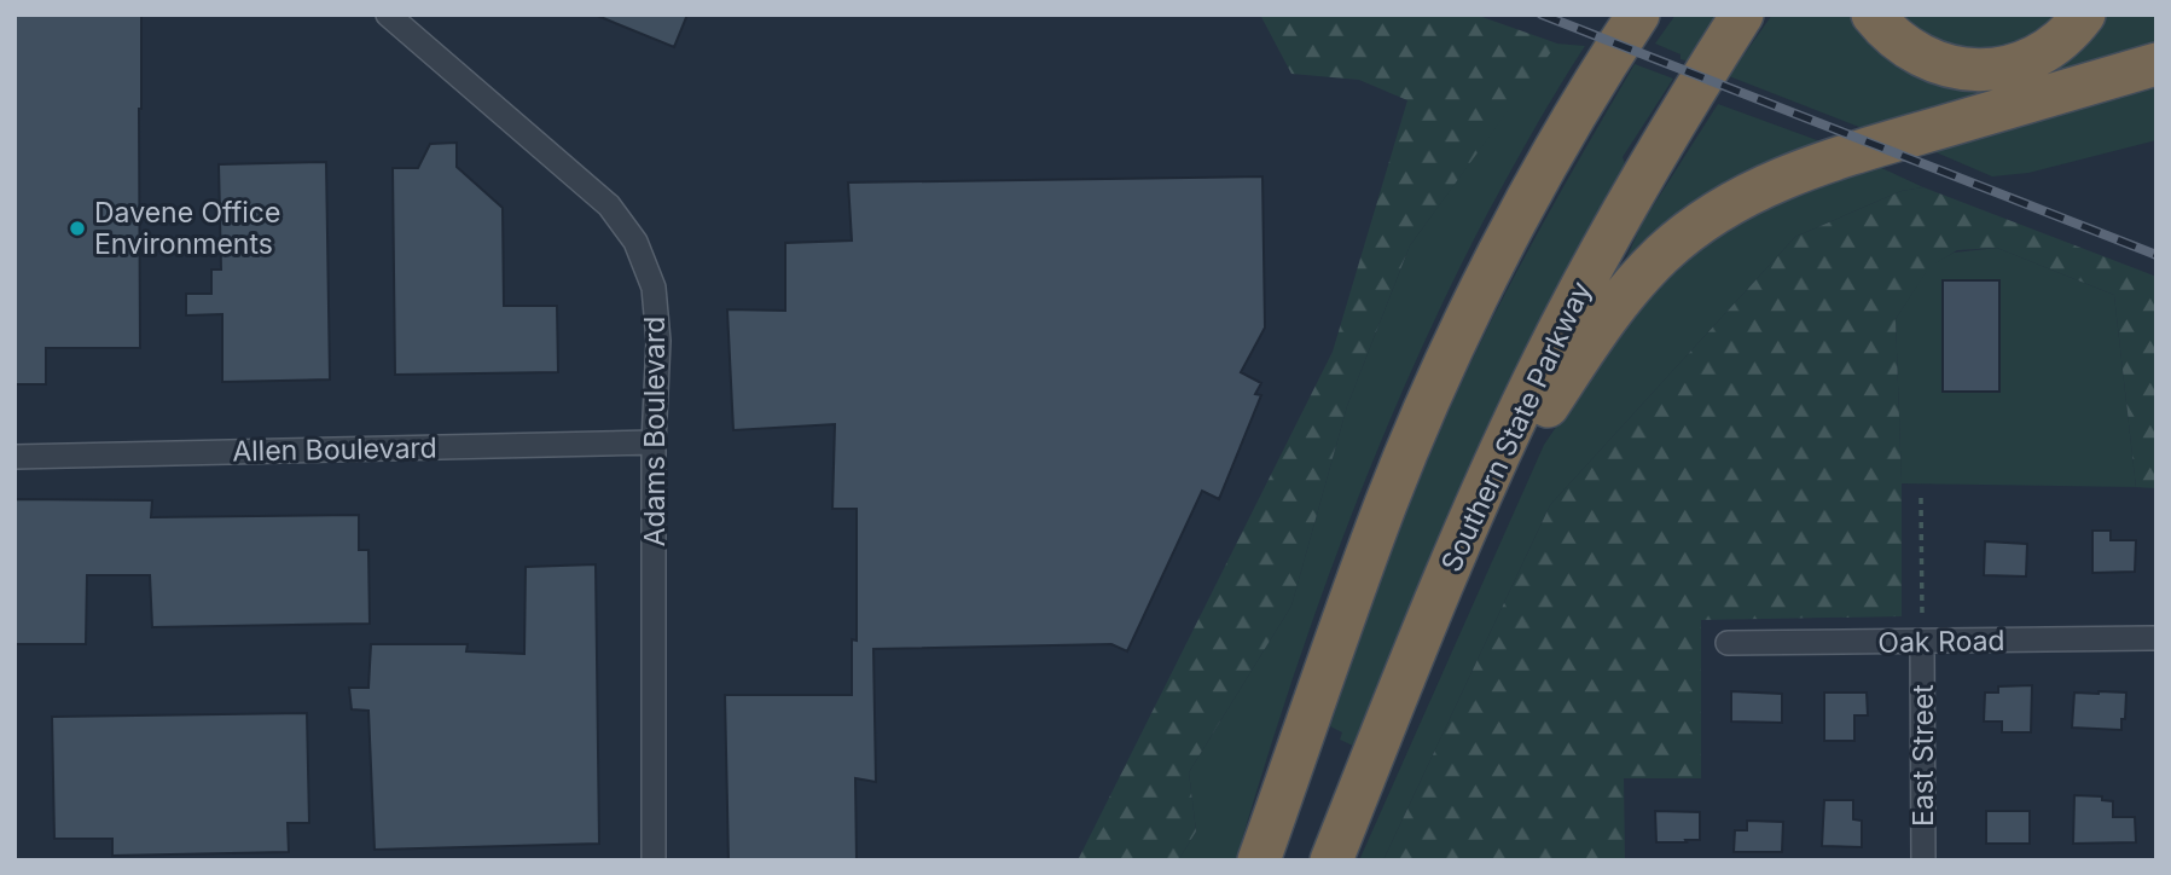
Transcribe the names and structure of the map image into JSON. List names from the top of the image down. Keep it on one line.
{"streets":{"highway":["Southern State Parkway"],"street":["Adams Boulevard","Allen Boulevard","Oak Road","East Street"]},"crossings":[["Adams Boulevard","Allen Boulevard"],["Oak Road","East Street"]],"places":["Davene Office Environments"]}
